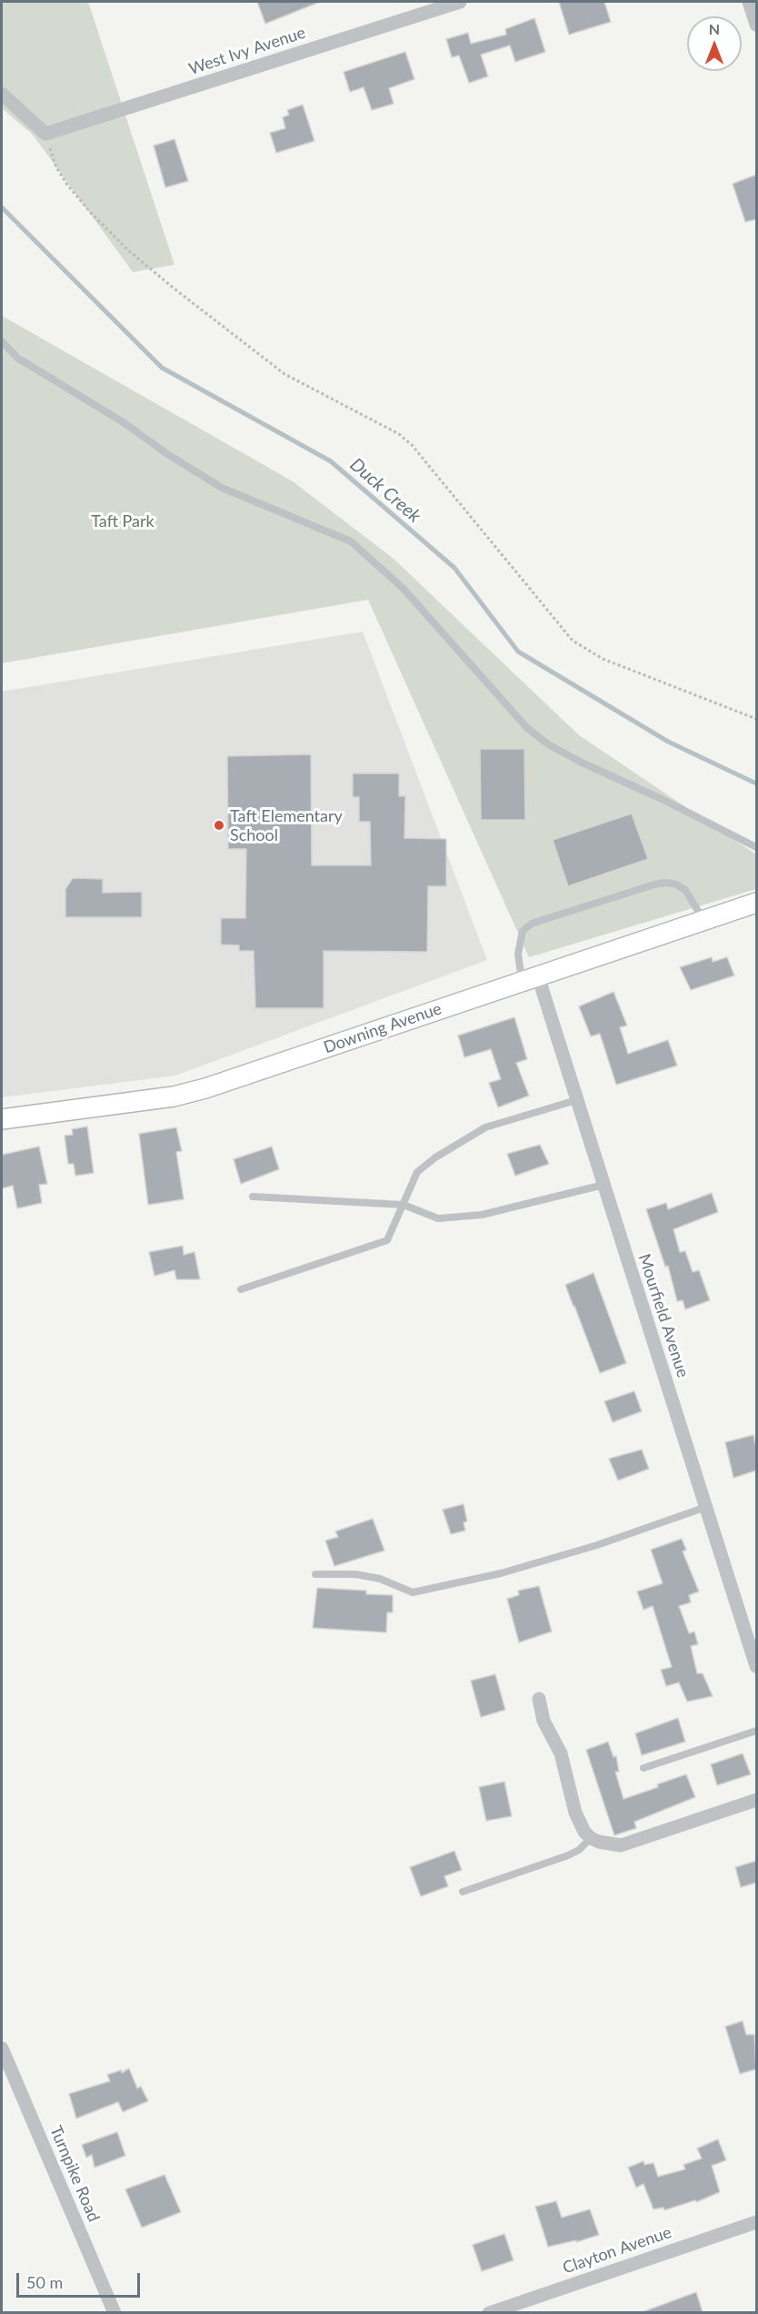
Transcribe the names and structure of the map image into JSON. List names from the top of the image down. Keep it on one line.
{"streets":{"street":["West Ivy Avenue","Downing Avenue","Mourfield Avenue","Turnpike Road","Clayton Avenue"]},"crossings":[["Downing Avenue","Mourfield Avenue"]],"water":["Duck Creek"],"parks":["Taft Park"],"places":["Taft Elementary School"],"scale_bar":"50 m","north":"top"}
